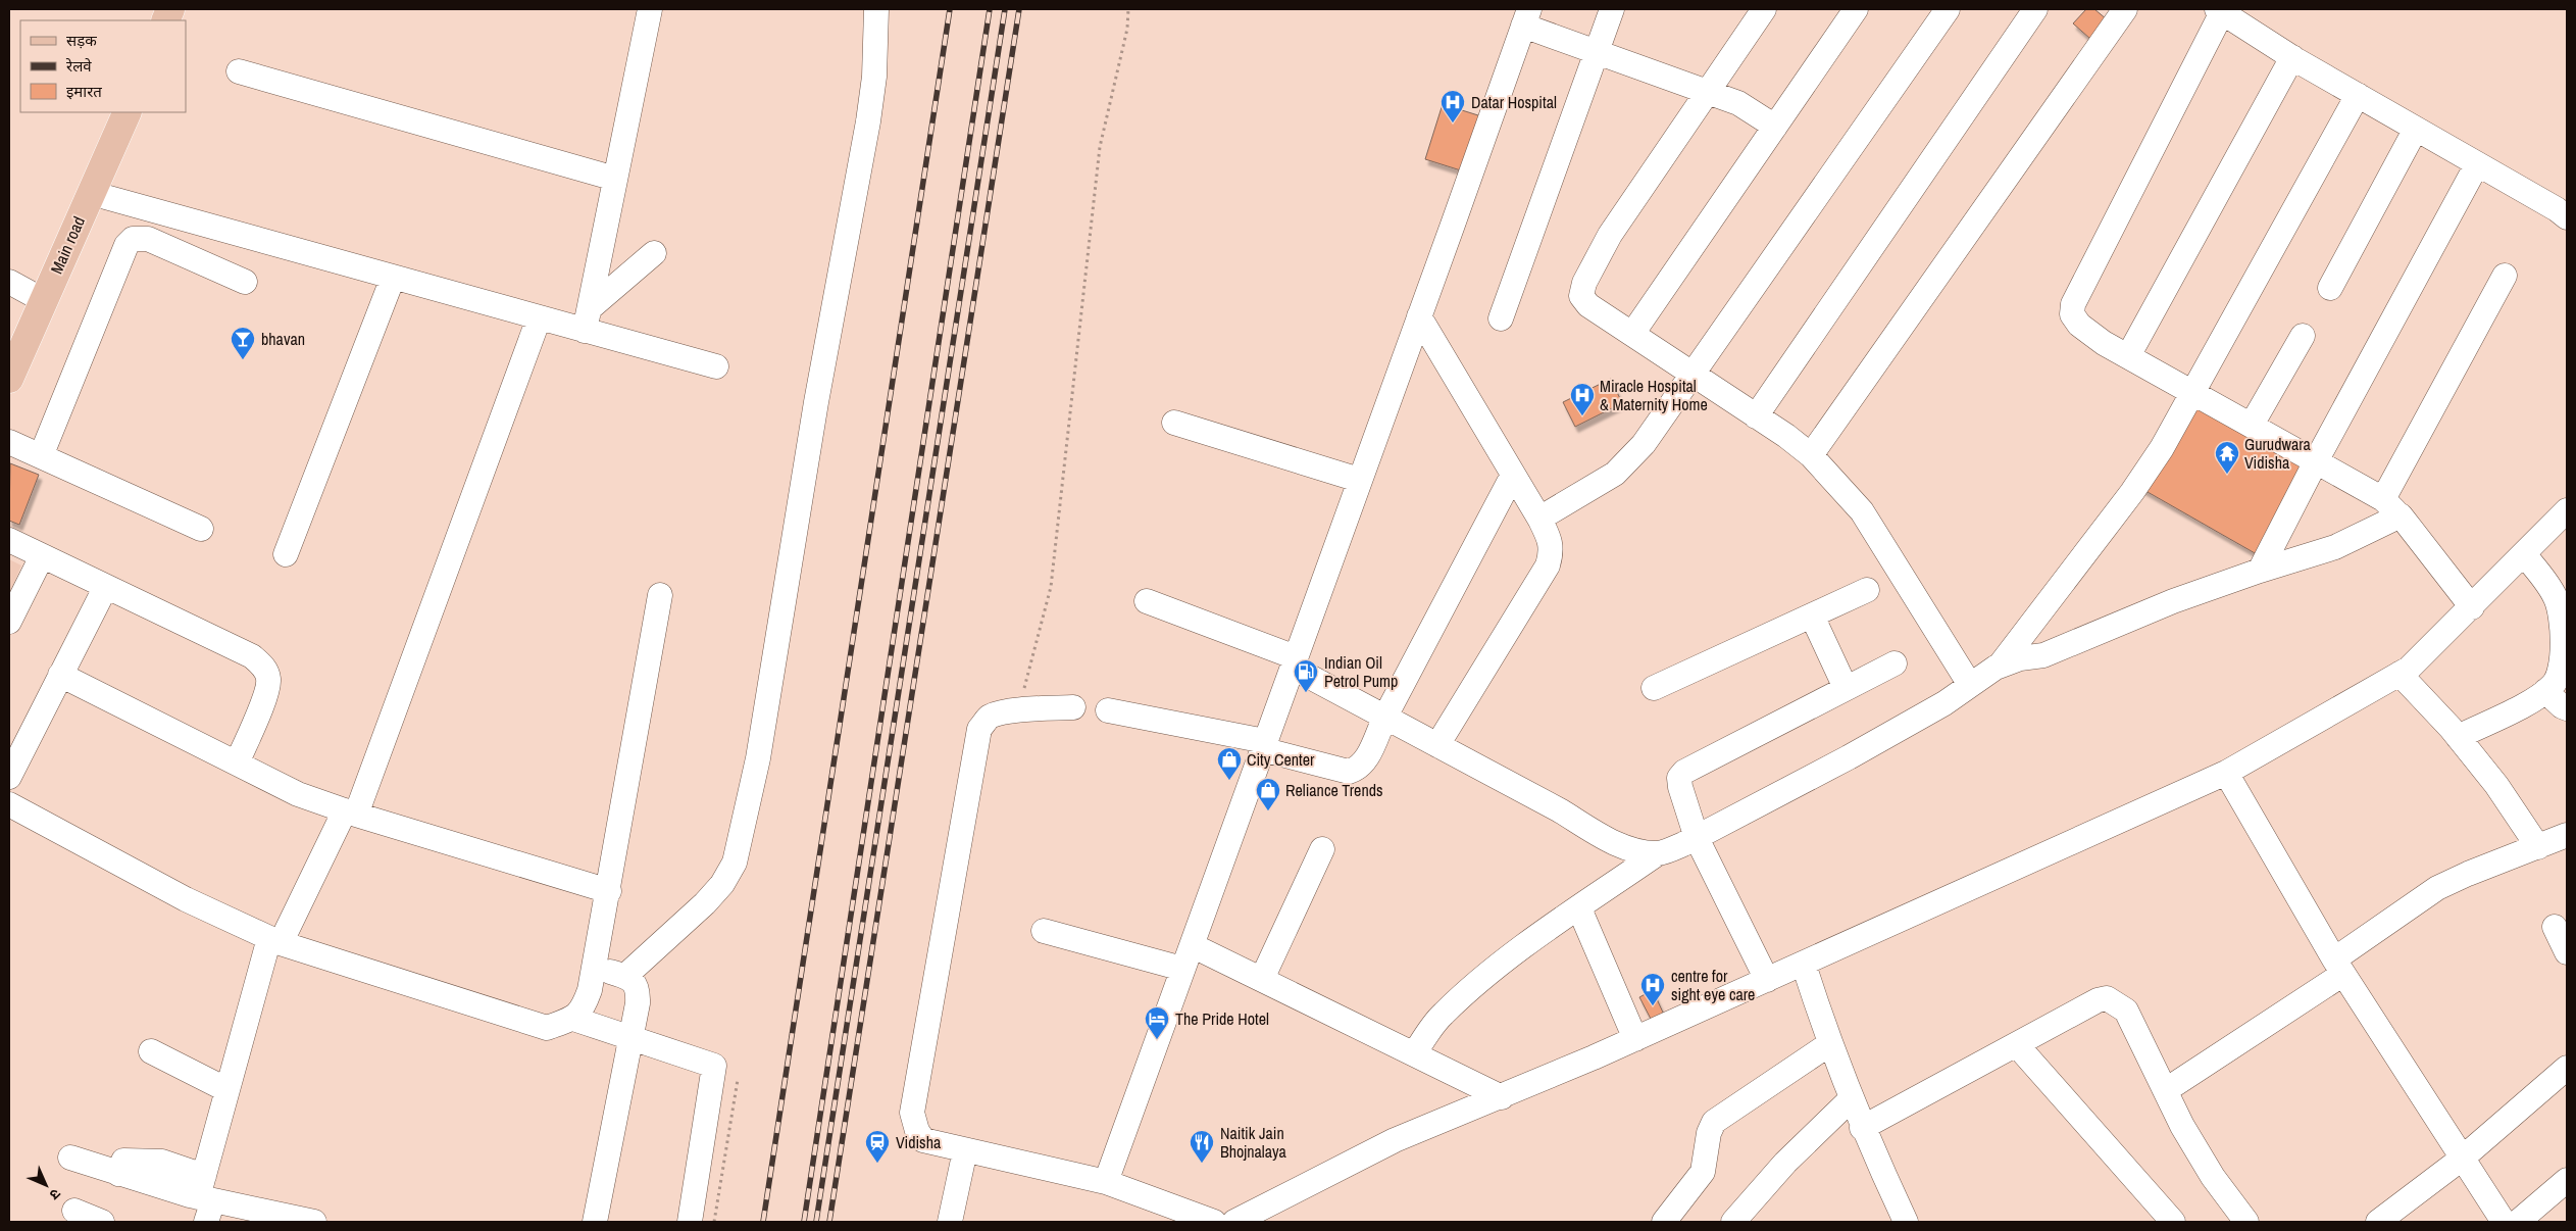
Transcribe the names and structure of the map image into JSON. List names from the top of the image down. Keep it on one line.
{"streets":{"main road":["Main road"]},"places":{"hospital":["Datar Hospital","Miracle Hospital & Maternity Home","centre for sight eye care"],"bar":["bhavan"],"temple":["Gurudwara Vidisha"],"fuel station":["Indian Oil Petrol Pump"],"shop":["City Center","Reliance Trends"],"hotel":["The Pride Hotel"],"station":["Vidisha"],"restaurant":["Naitik Jain Bhojnalaya"]},"legend":["सड़क","रेलवे","इमारत"],"north":"bottom right"}
